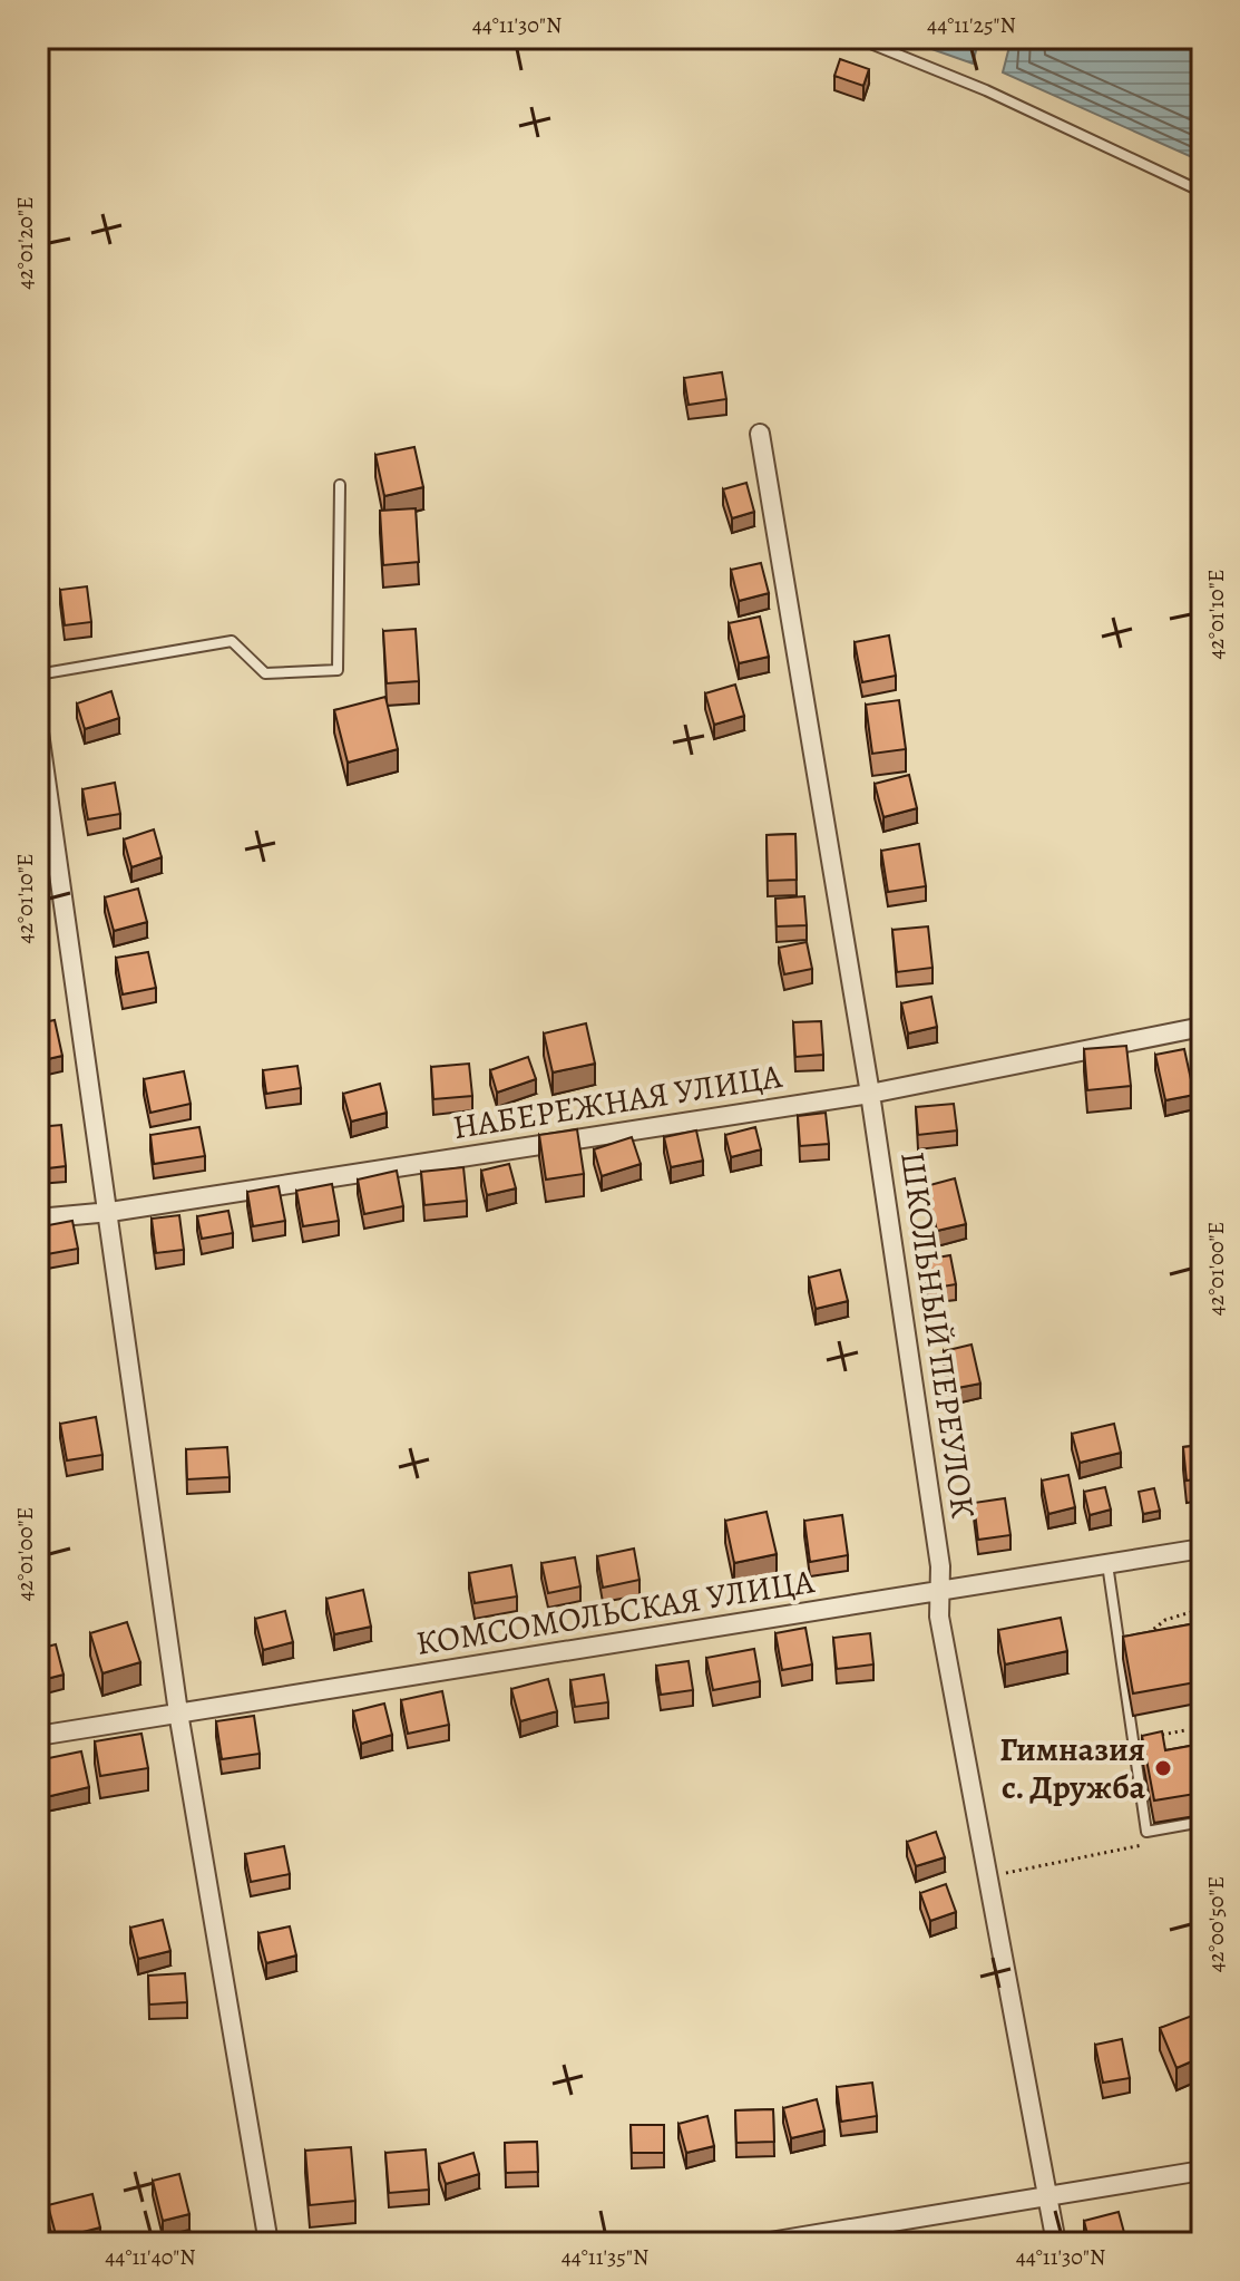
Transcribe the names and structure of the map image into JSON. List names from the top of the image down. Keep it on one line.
{"streets":{"street":["НАБЕРЕЖНАЯ УЛИЦА","ШКОЛЬНЫЙ ПЕРЕУЛОК","КОМСОМОЛЬСКАЯ УЛИЦА"]},"crossings":[["НАБЕРЕЖНАЯ УЛИЦА","ШКОЛЬНЫЙ ПЕРЕУЛОК"],["ШКОЛЬНЫЙ ПЕРЕУЛОК","КОМСОМОЛЬСКАЯ УЛИЦА"]],"places":["Гимназия с. Дружба"],"coordinates":["44°11'30\"N","44°11'25\"N","42°01'20\"E","42°01'10\"E","42°01'00\"E","42°00'50\"E","44°11'40\"N","44°11'35\"N"]}
